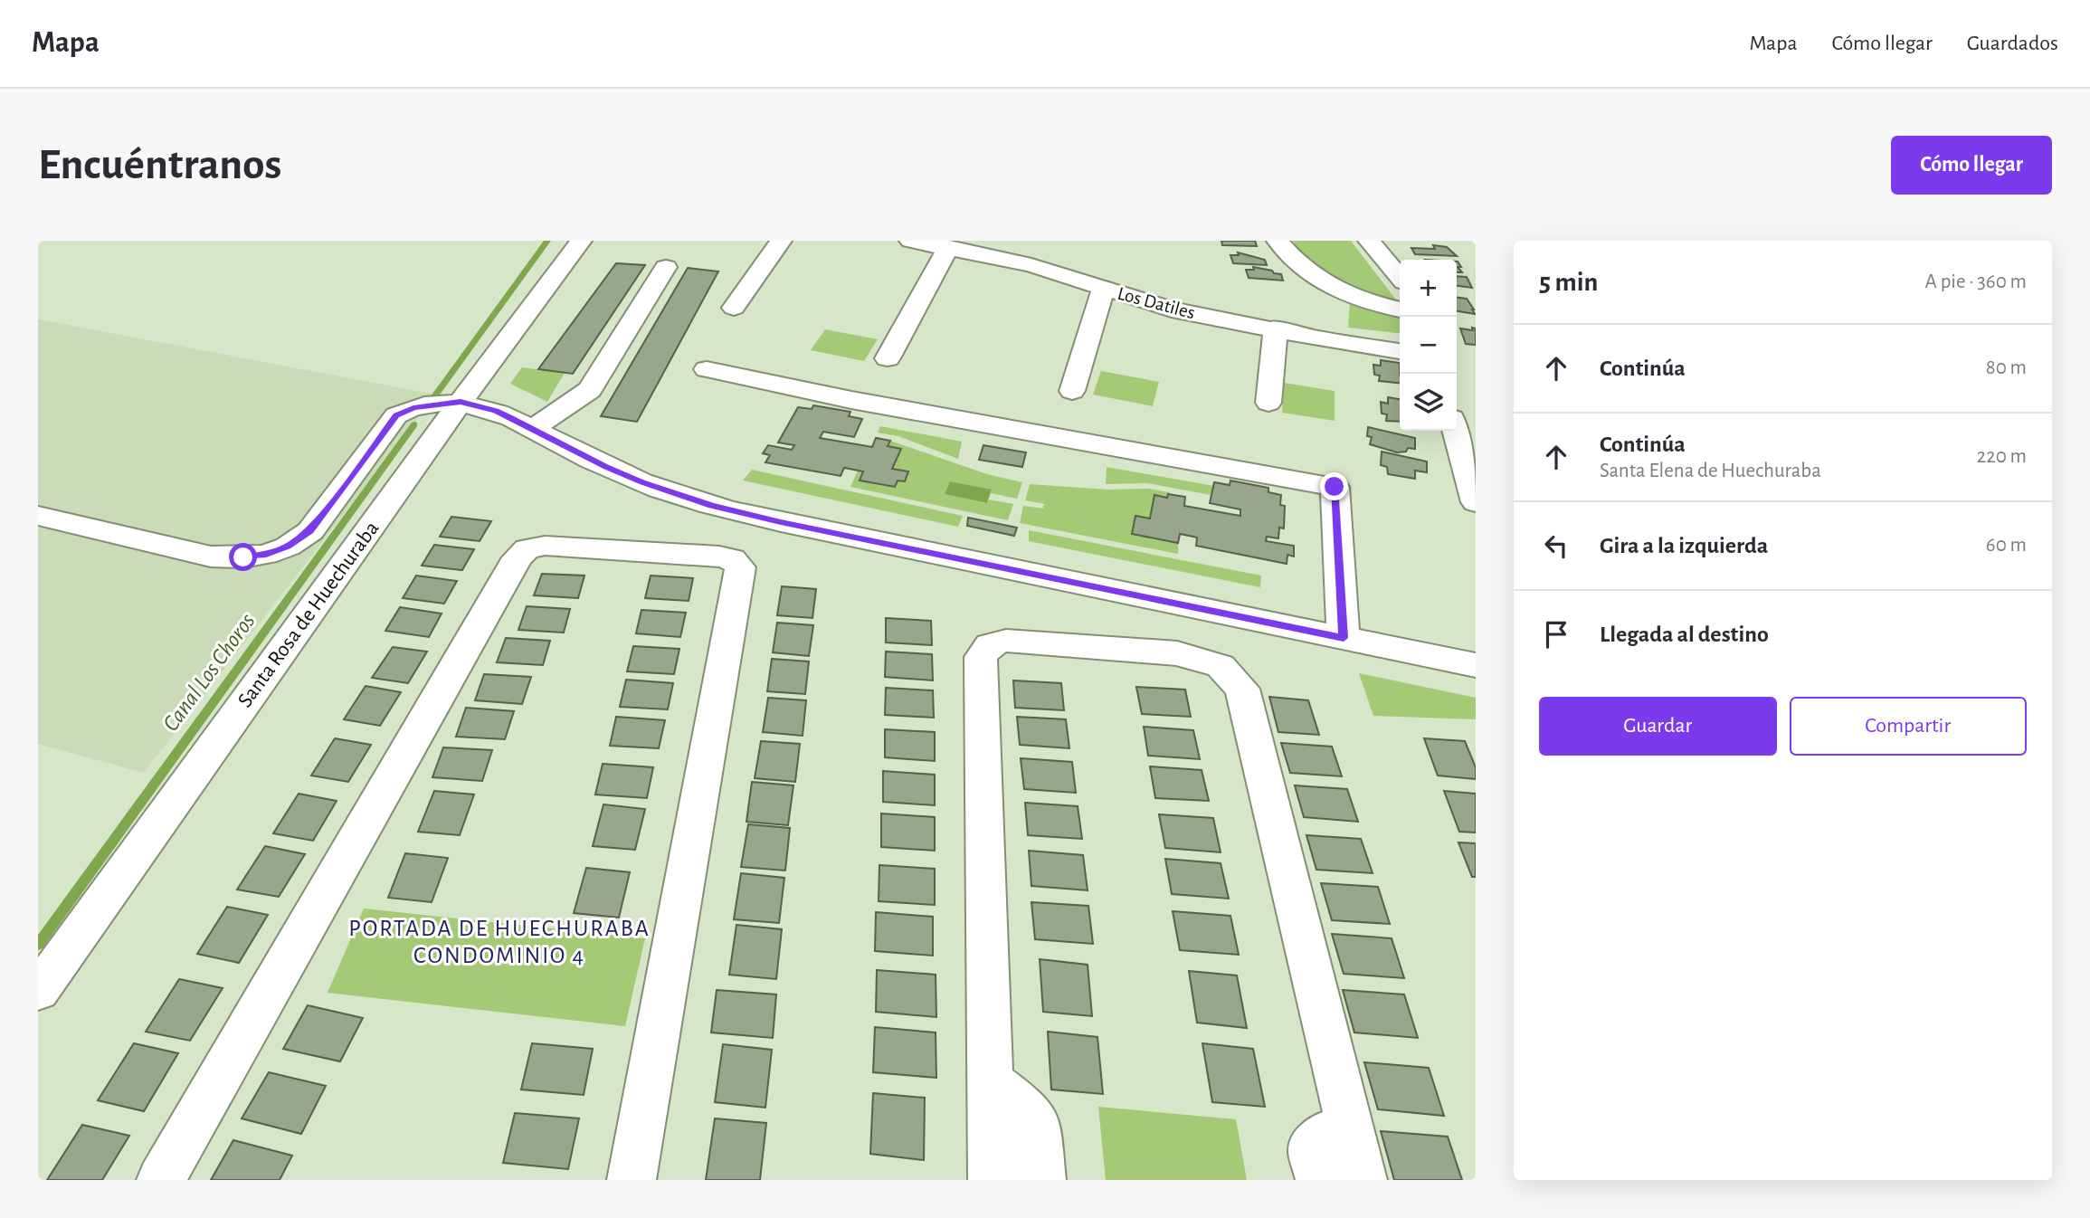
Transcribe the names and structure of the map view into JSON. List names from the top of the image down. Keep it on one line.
{"streets":{"street":["Los Datiles","Santa Rosa de Huechuraba"]},"districts":["PORTADA DE HUECHURABA CONDOMINIO 4"],"water":["Canal Los Choros"],"page":{"header":"Mapa","nav":["Mapa","Cómo llegar","Guardados"],"buttons":["Cómo llegar",["Guardar","Compartir"]],"title":"Encuéntranos","heading":["5 min","A pie · 360 m"],"map_buttons":["+","−"],"list":[["Continúa","80 m"],["Continúa","Santa Elena de Huechuraba","220 m"],["Gira a la izquierda","60 m"],"Llegada al destino"]}}
